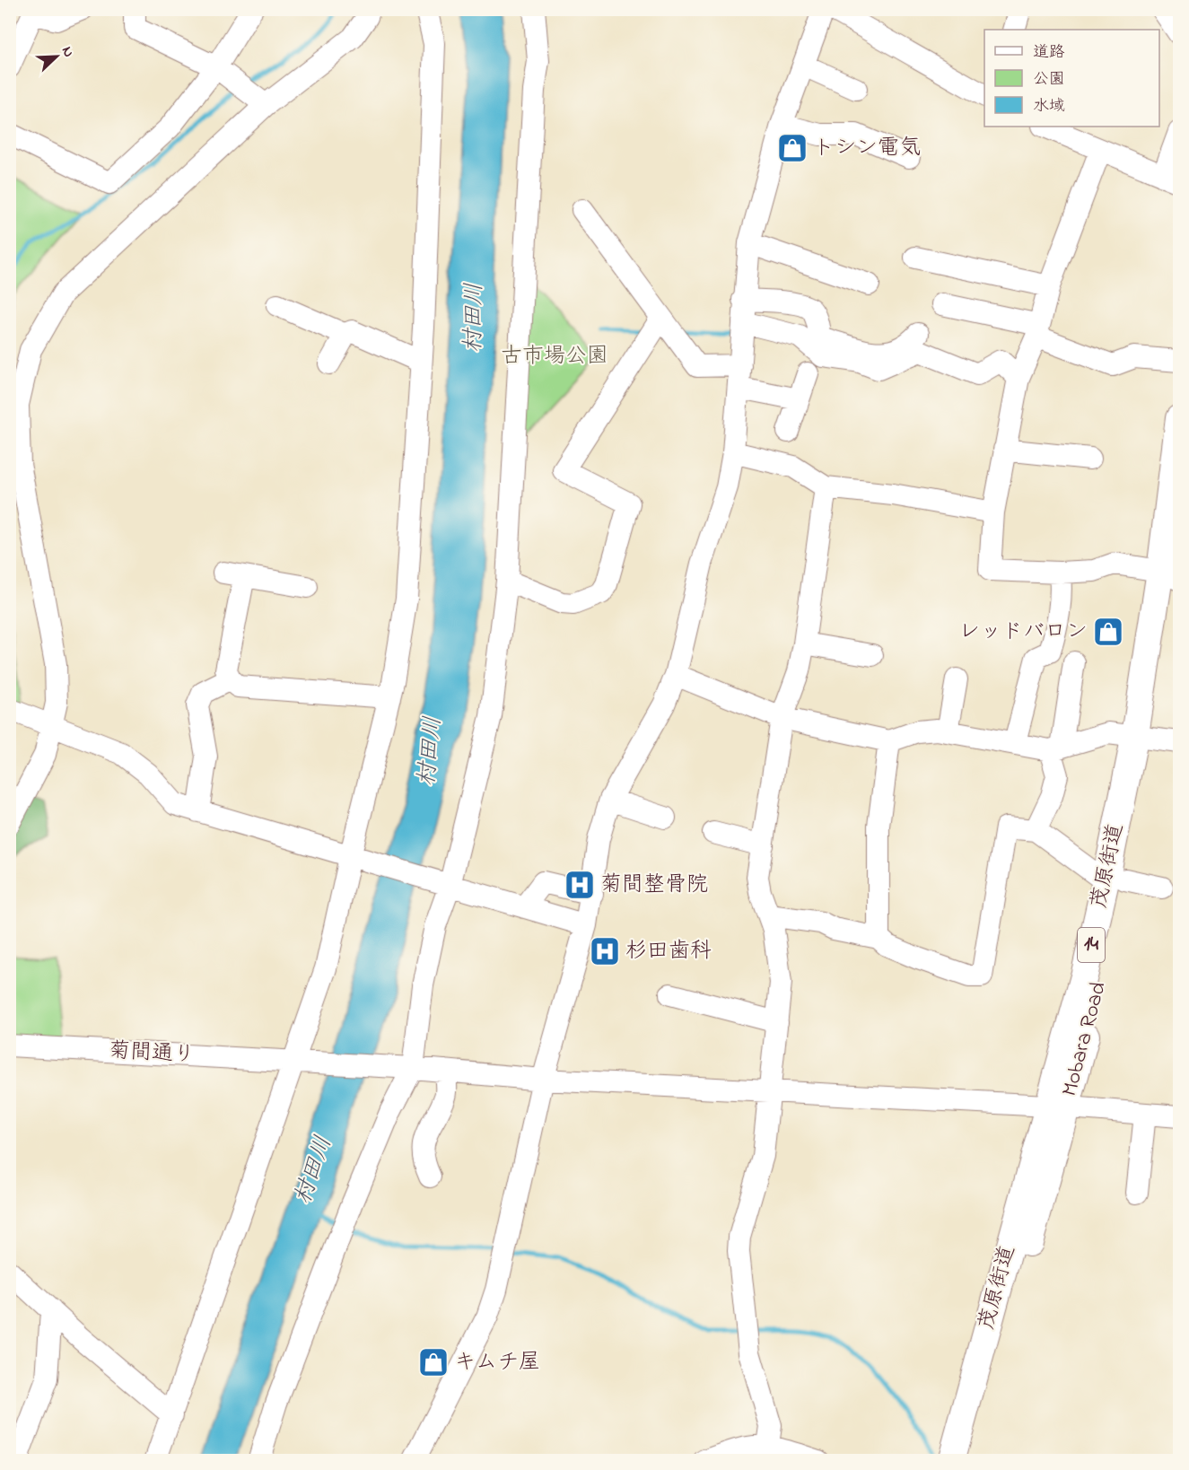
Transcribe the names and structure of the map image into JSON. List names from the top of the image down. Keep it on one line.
{"streets":{"main road":["茂原街道","14","Mobara Road"],"street":["菊間通り"]},"crossings":[["茂原街道","Mobara Road"],["茂原街道","菊間通り"],["14","Mobara Road"],["Mobara Road","菊間通り"]],"water":["村田川"],"parks":["古市場公園"],"places":{"shop":["トシン電気","レッドバロン","キムチ屋"],"hospital":["菊間整骨院","杉田歯科"]},"legend":["道路","公園","水域"],"north":"top right"}
